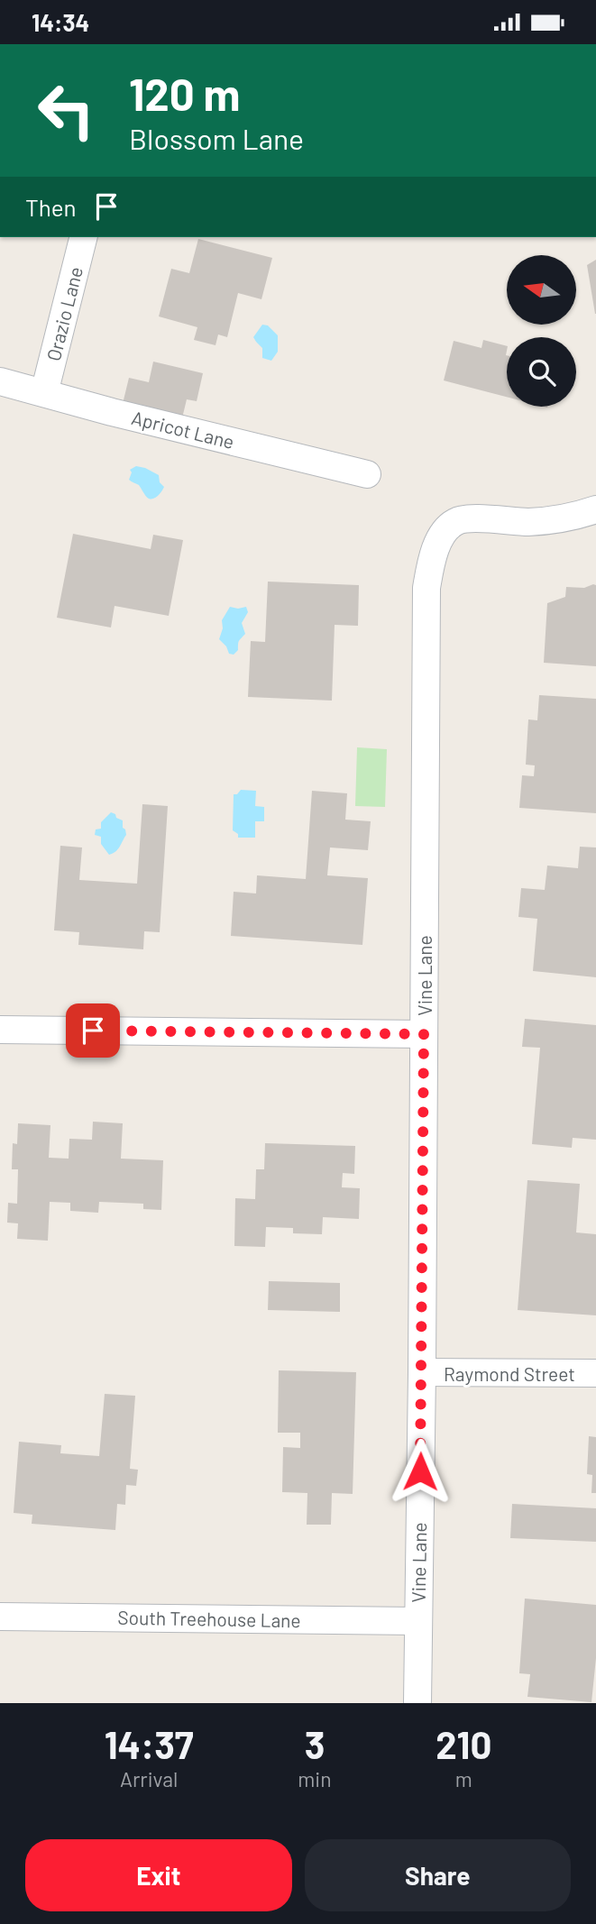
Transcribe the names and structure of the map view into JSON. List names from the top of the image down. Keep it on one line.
{"streets":{"street":["Orazio Lane","Apricot Lane","Vine Lane","Raymond Street","South Treehouse Lane"]},"crossings":[["Orazio Lane","Apricot Lane"],["Vine Lane","Raymond Street"],["Vine Lane","South Treehouse Lane"]],"north":"left","page":{"status":"14:34","turn":["120 m","Blossom Lane"],"then":"Then","eta":["14:37","Arrival","3","min","210","m"],"buttons":["Exit","Share"]}}
